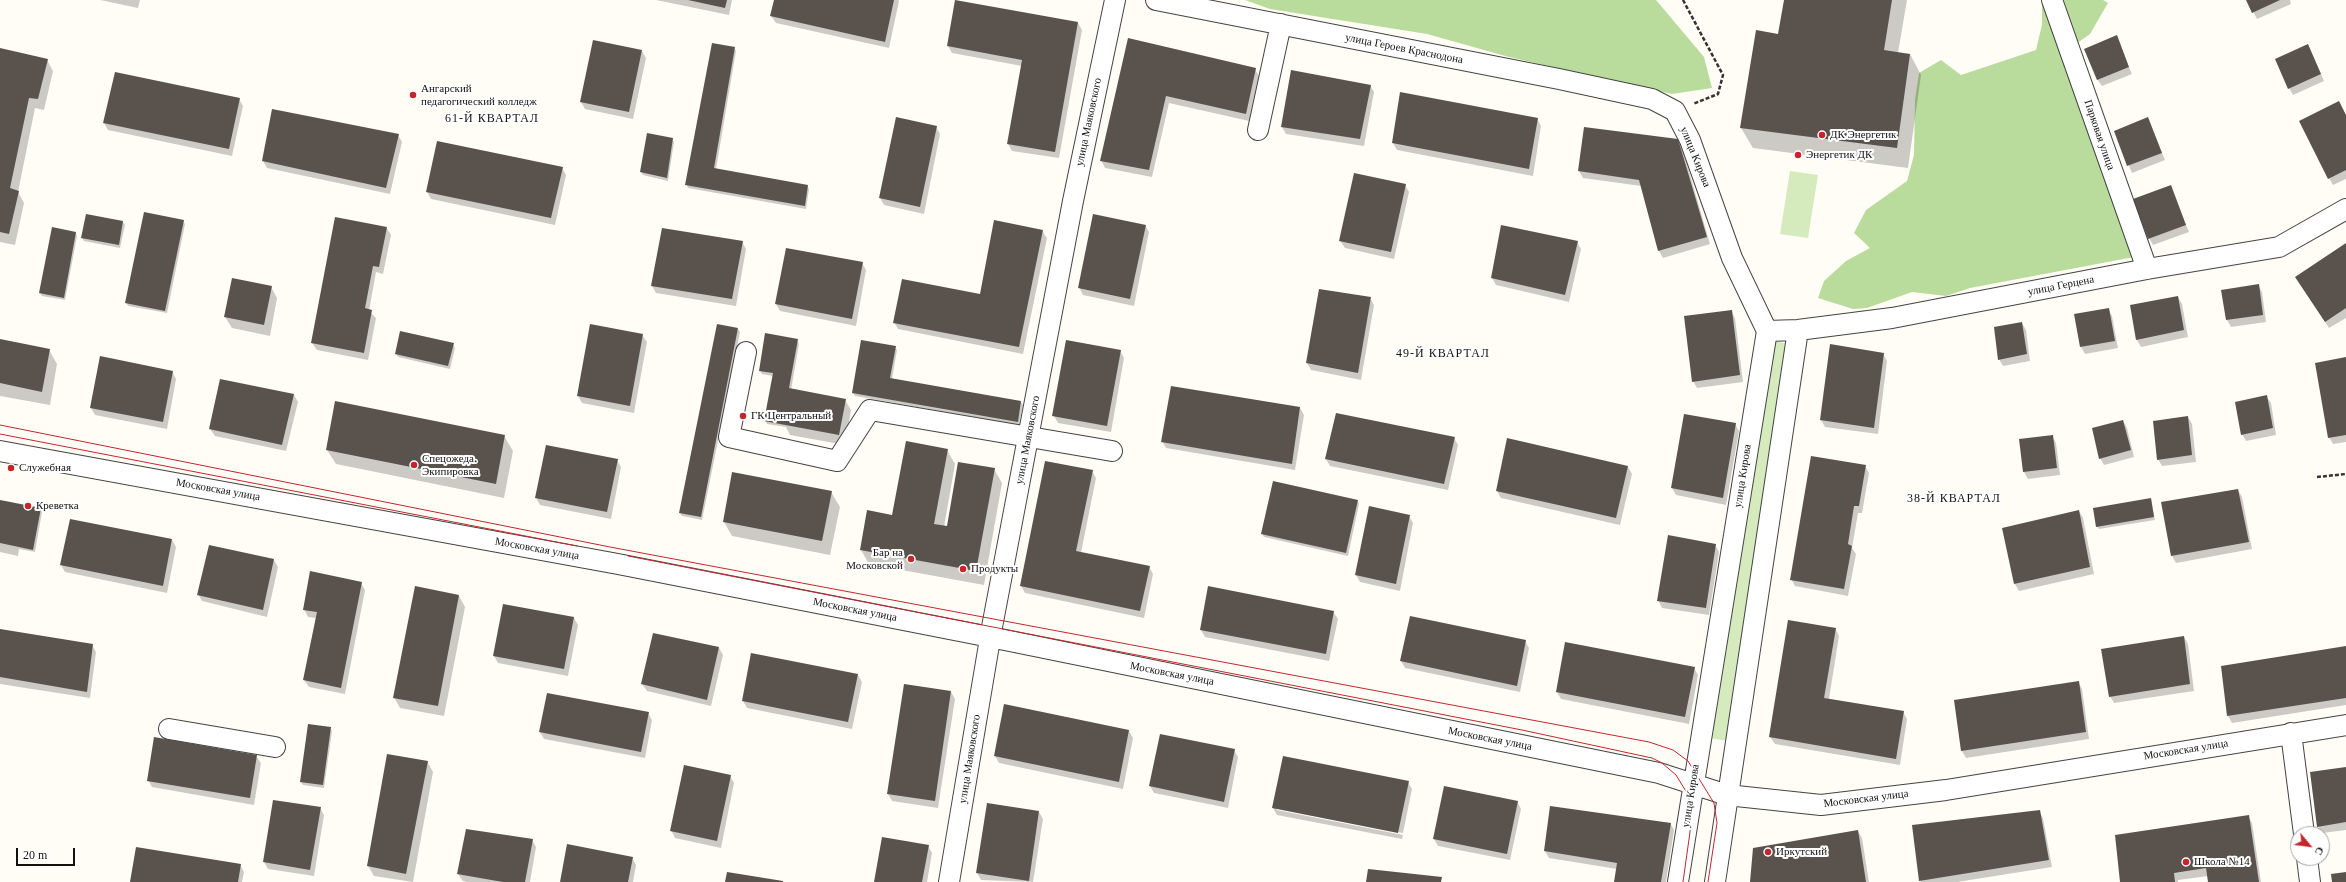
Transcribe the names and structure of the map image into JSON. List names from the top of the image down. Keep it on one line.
{"streets":{"street":["улица Героев Краснодона","улица Маяковского","Парковая улица","улица Кирова","улица Герцена","Московская улица"]},"crossings":[["улица Героев Краснодона","улица Кирова"],["улица Маяковского","Московская улица"],["Парковая улица","улица Герцена"],["улица Кирова","улица Герцена"],["улица Кирова","Московская улица"]],"districts":["61-Й КВАРТАЛ","49-Й КВАРТАЛ","38-Й КВАРТАЛ"],"places":["Ангарский педагогический колледж","ДК Энергетик","Энергетик ДК","ГК Центральный","Спецожеда. Экипировка","Служебная","Креветка","Бар на Московской","Продукты","Иркутский","Школа №14"],"scale_bar":"20 m","north":"bottom right"}
